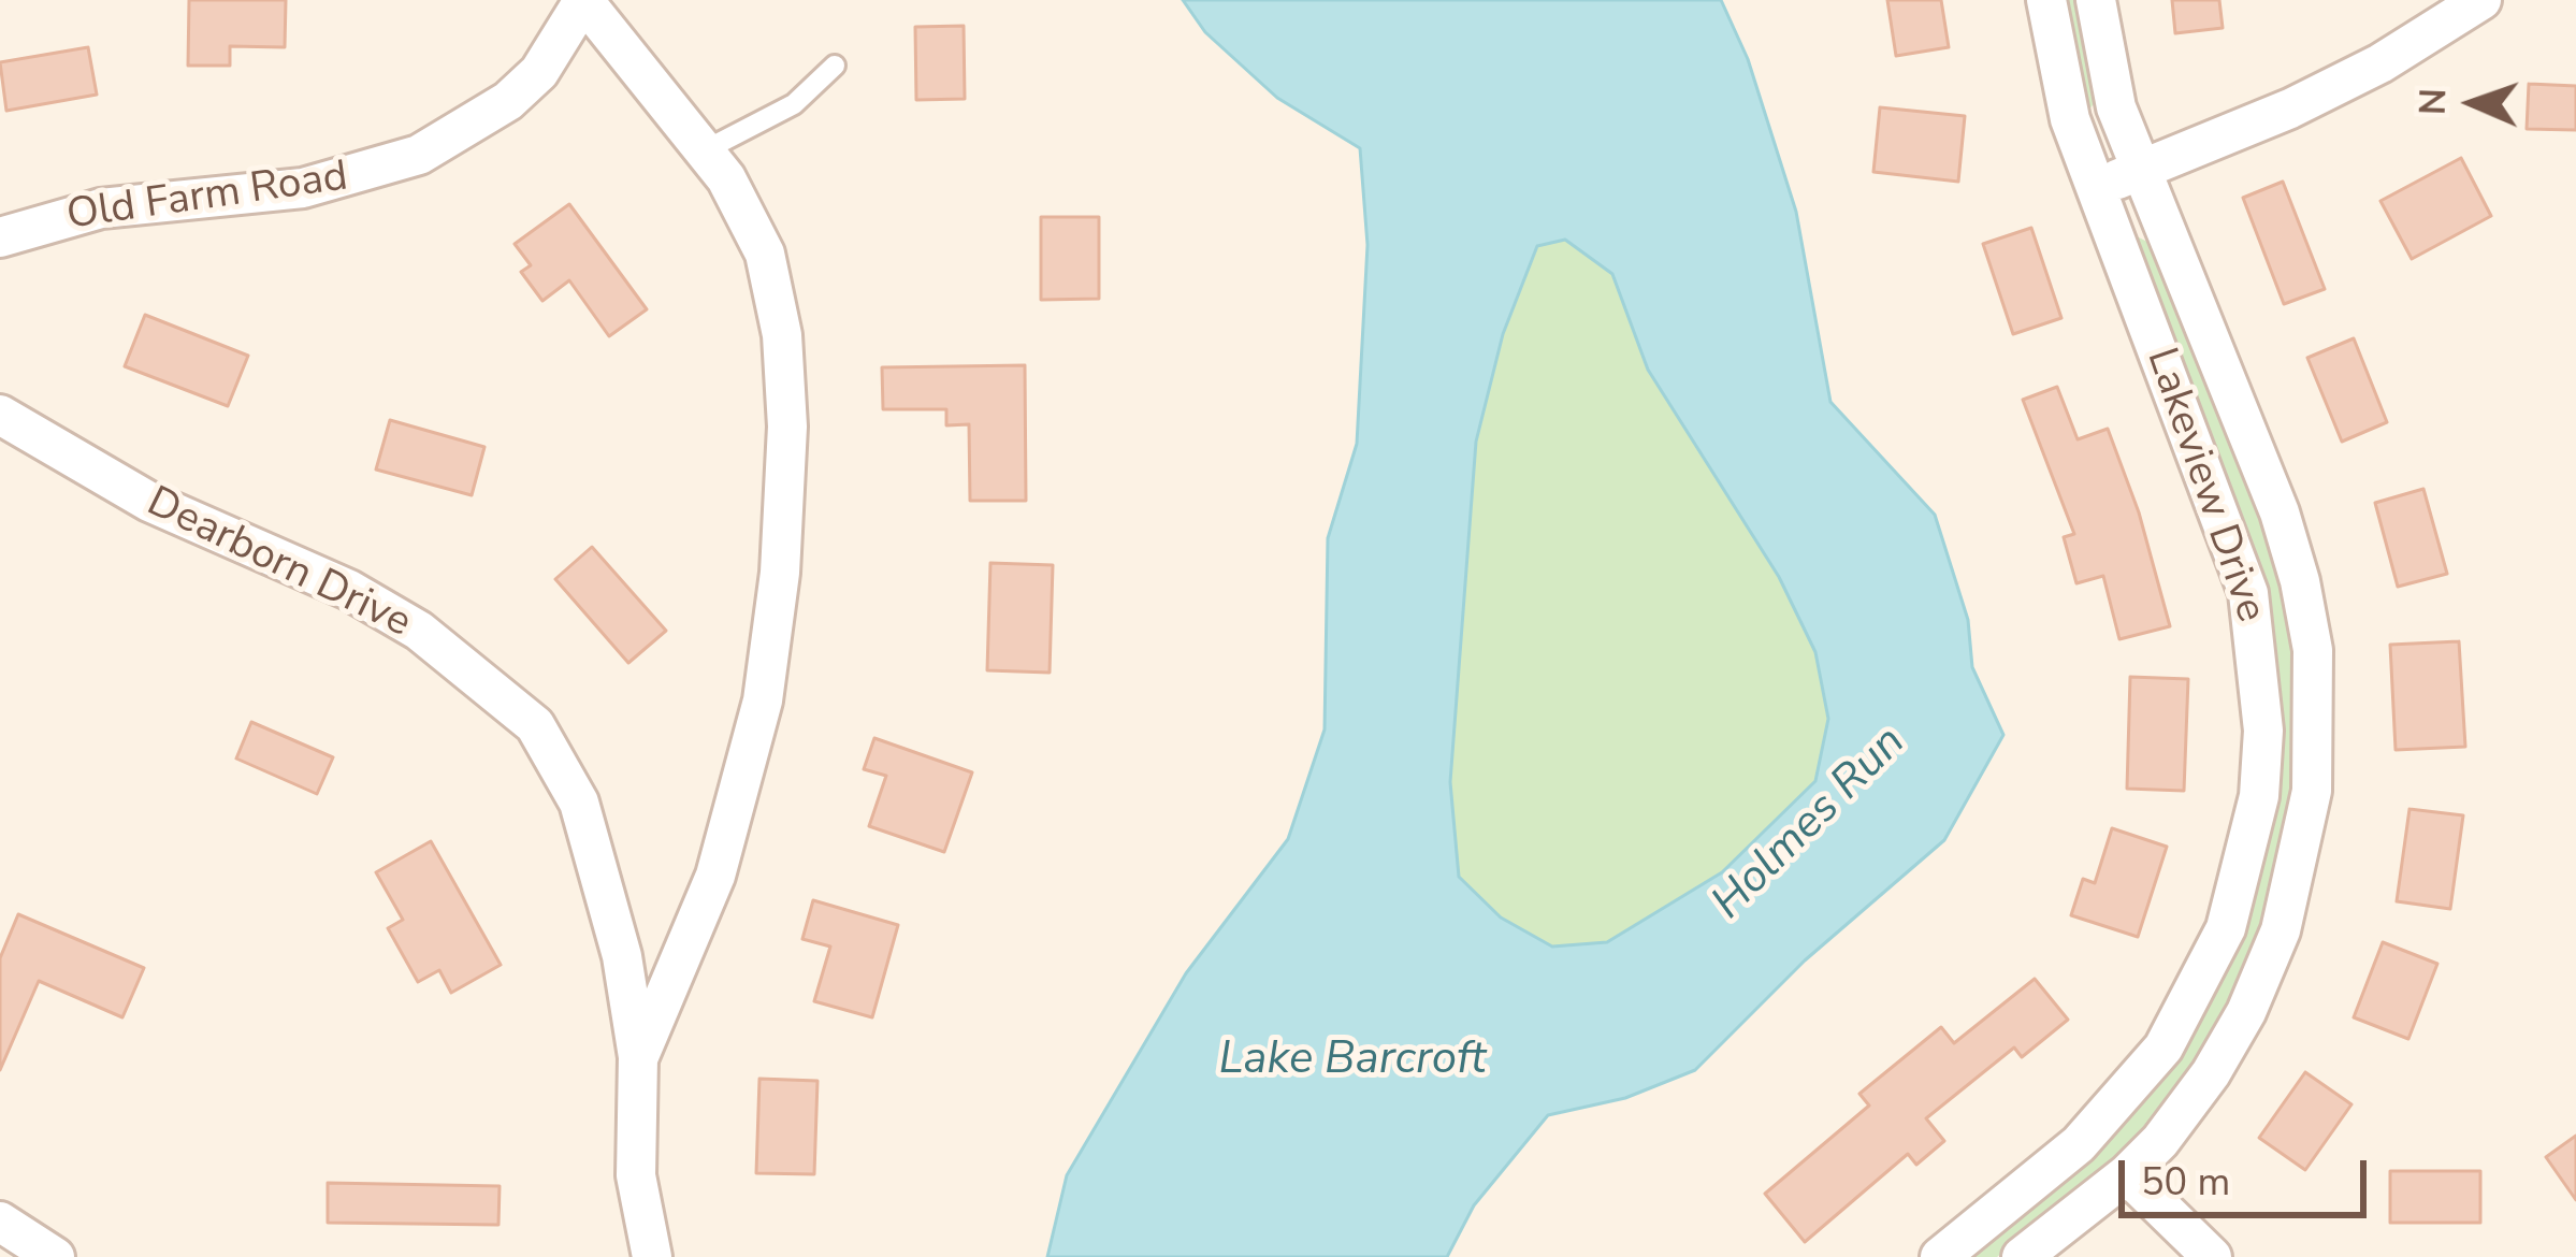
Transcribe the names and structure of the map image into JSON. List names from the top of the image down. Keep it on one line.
{"streets":{"street":["Old Farm Road","Lakeview Drive","Dearborn Drive"]},"water":["Holmes Run","Lake Barcroft"],"scale_bar":"50 m","north":"left"}
